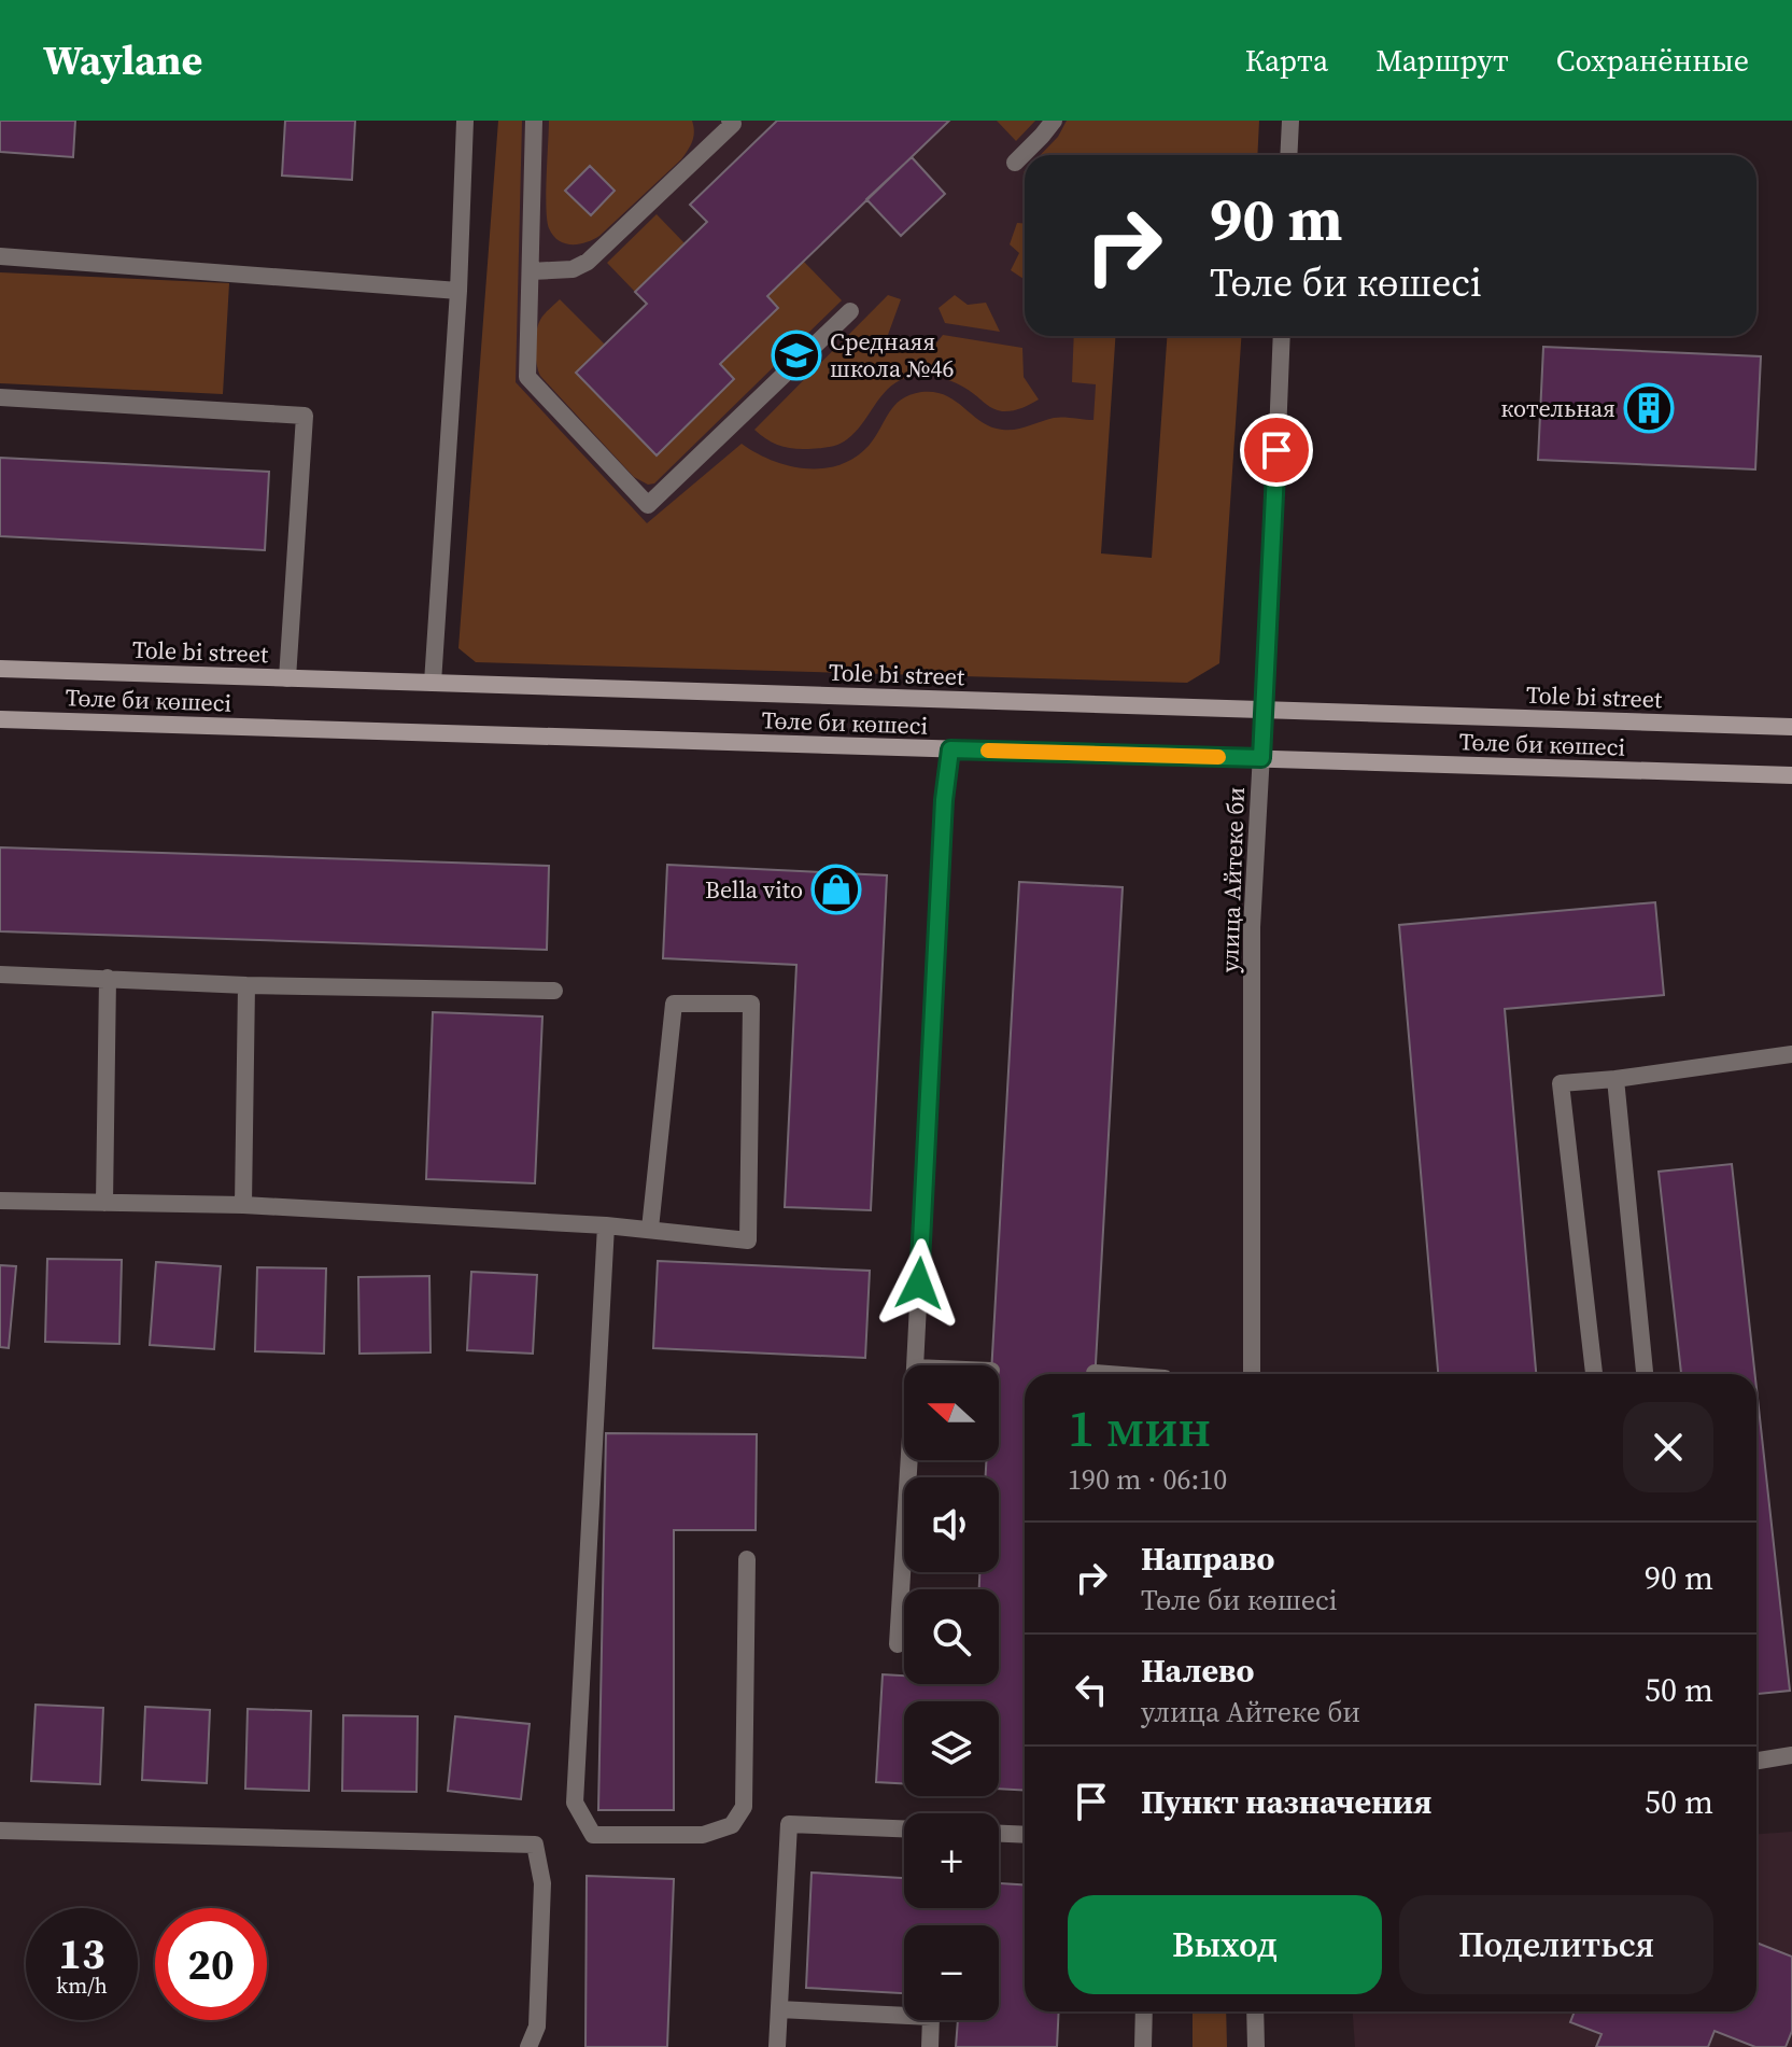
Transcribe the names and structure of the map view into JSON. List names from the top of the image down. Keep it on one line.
{"streets":{"main road":["Tole bi street","Төле би көшесі"],"street":["улица Айтеке би"]},"crossings":[["Tole bi street","улица Айтеке би"],["Төле би көшесі","улица Айтеке би"]],"places":{"school or university":["Среднаяя школа №46"],"building":["котельная"],"shop":["Bella vito"]},"north":"left","page":{"header":"Waylane","nav":["Карта","Маршрут","Сохранённые"],"turn":["90 m","Төле би көшесі"],"map_buttons":["+","−"],"heading":["1 мин","190 m · 06:10"],"list":[{"name":"Направо","note":"Төле би көшесі","value":"90 m"},{"name":"Налево","note":"улица Айтеке би","value":"50 m"},{"name":"Пункт назначения","value":"50 m"}],"buttons":["Выход","Поделиться"],"speed":"13 km/h","limit":"20"}}
